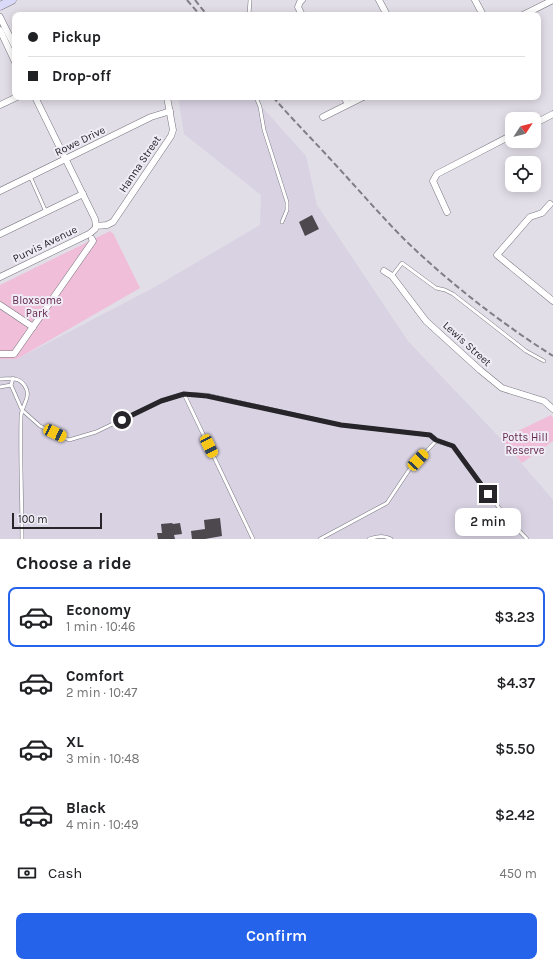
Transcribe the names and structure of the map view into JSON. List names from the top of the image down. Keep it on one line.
{"streets":{"street":["Rowe Drive","Hanna Street","Purvis Avenue","Lewis Street"]},"crossings":[["Rowe Drive","Hanna Street"],["Hanna Street","Purvis Avenue"]],"parks":["Bloxsome Park","Potts Hill Reserve"],"scale_bar":"100 m","north":"top right","page":{"banner":["Pickup","Drop-off"],"bubble":"2 min","scale":"100 m","heading":"Choose a ride","list":[{"name":"Economy","note":"1 min · 10:46","value":"$3.23"},{"name":"Comfort","note":"2 min · 10:47","value":"$4.37"},{"name":"XL","note":"3 min · 10:48","value":"$5.50"},{"name":"Black","note":"4 min · 10:49","value":"$2.42"}],"pay":["Cash","450 m"],"buttons":"Confirm"}}
